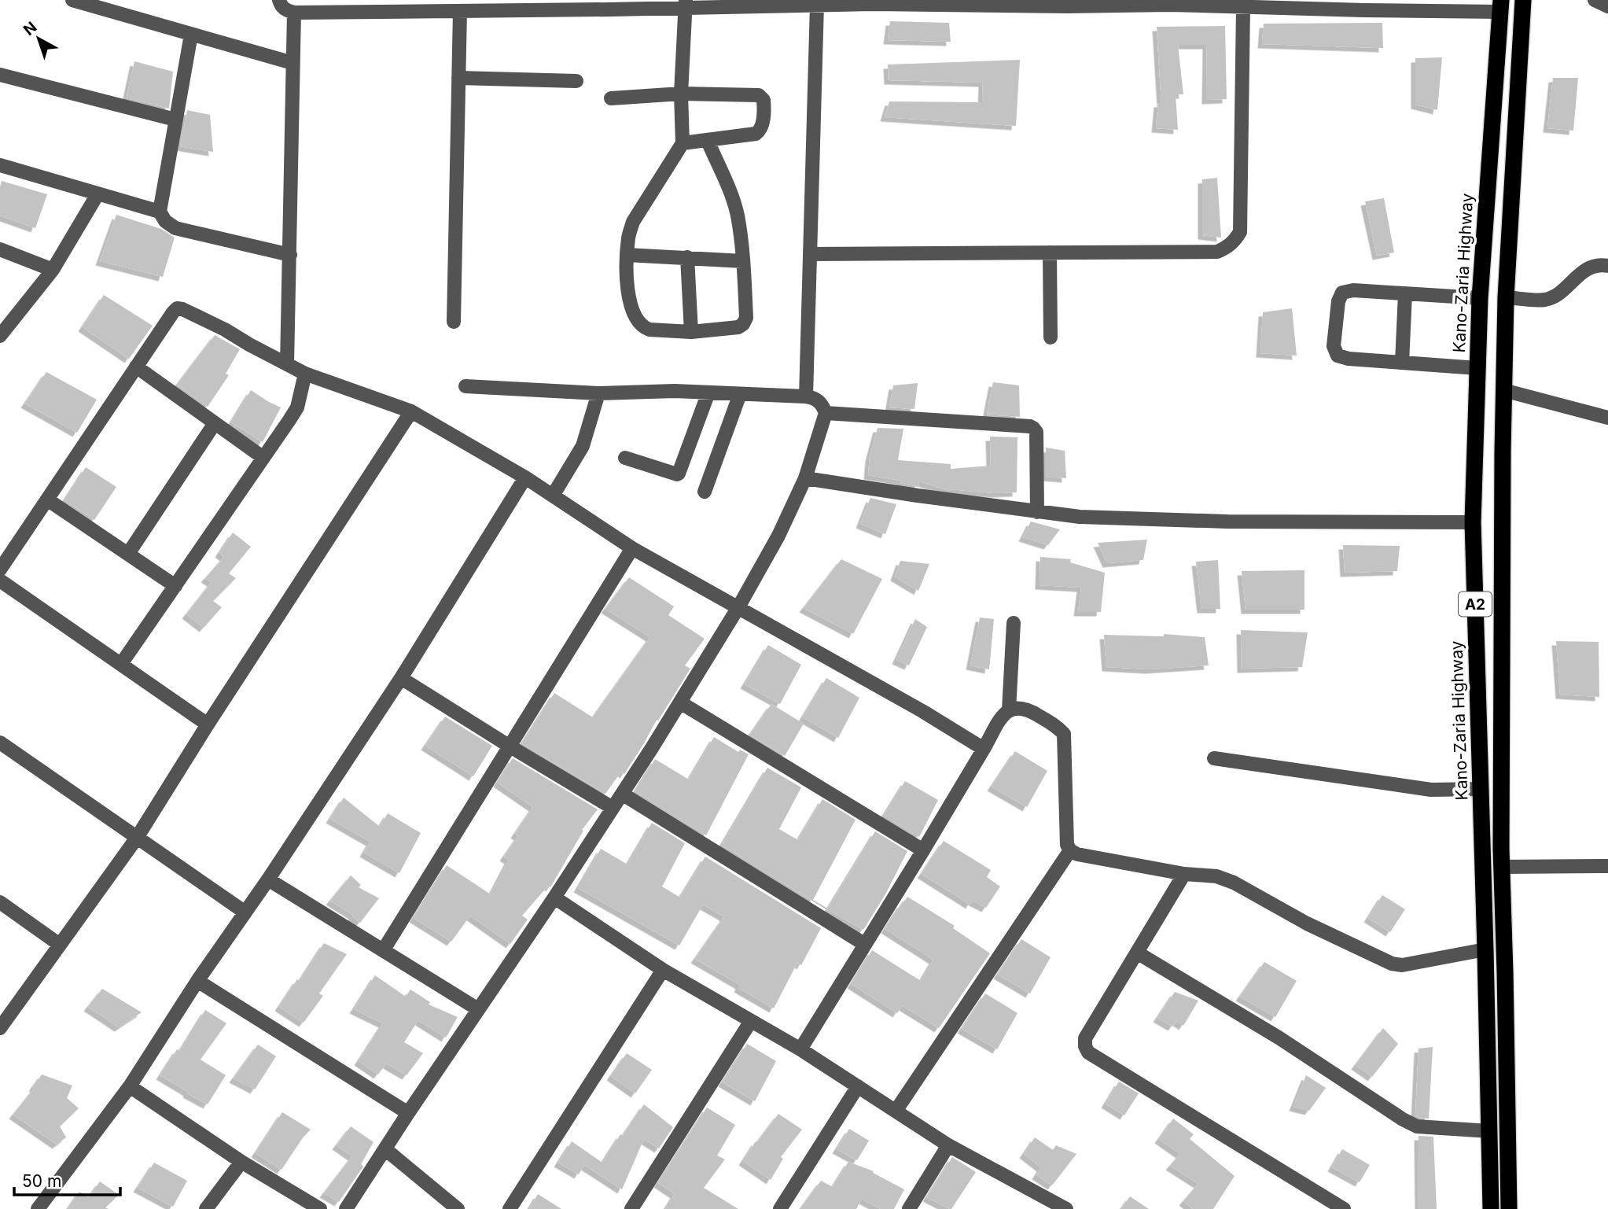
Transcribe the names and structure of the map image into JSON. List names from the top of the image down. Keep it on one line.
{"streets":{"highway":["Kano-Zaria Highway","A2"]},"scale_bar":"50 m","north":"top left"}
